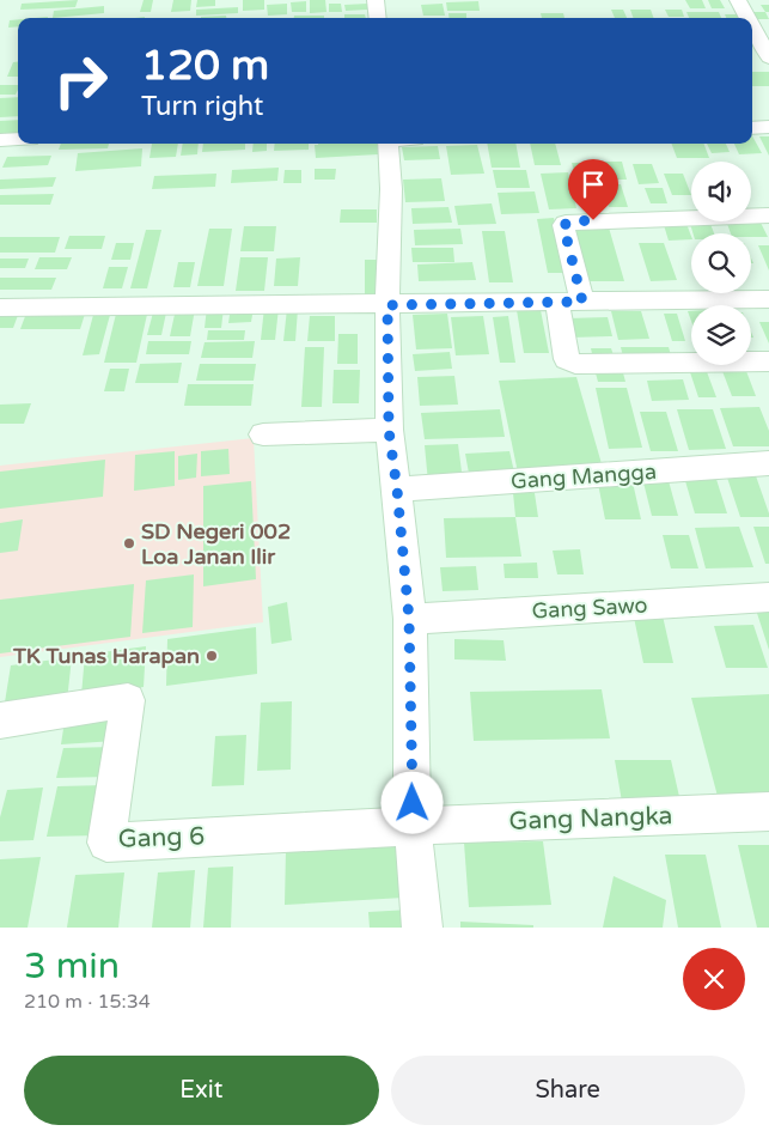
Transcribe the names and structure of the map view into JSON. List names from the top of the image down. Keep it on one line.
{"streets":{"street":["Gang Mangga","Gang Sawo","Gang Nangka","Gang 6"]},"crossings":[["Gang Nangka","Gang 6"]],"places":["SD Negeri 002 Loa Janan Ilir","TK Tunas Harapan"],"page":{"turn":["120 m","Turn right"],"heading":["3 min","210 m · 15:34"],"buttons":["Exit","Share"]}}
